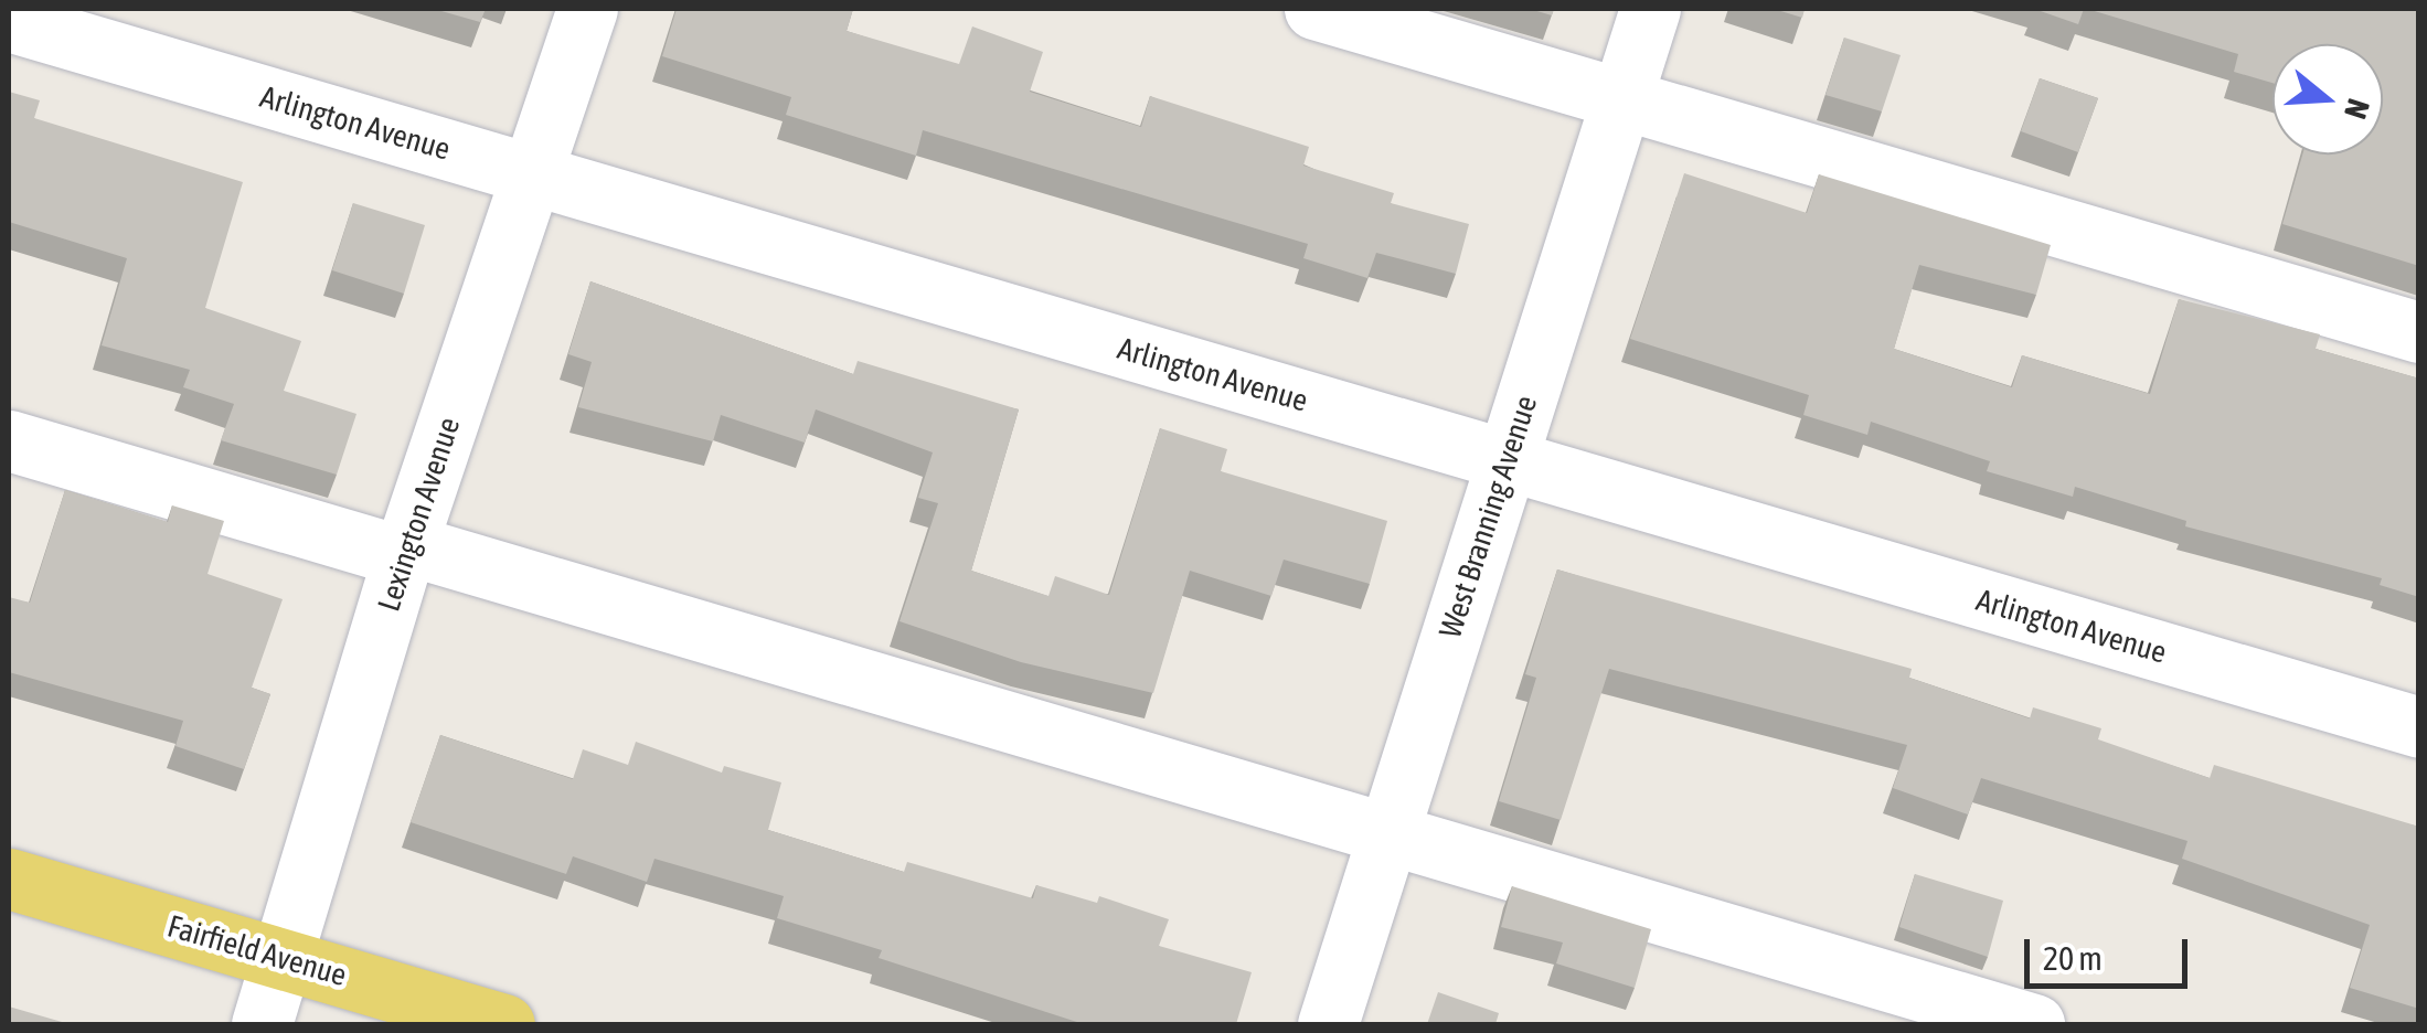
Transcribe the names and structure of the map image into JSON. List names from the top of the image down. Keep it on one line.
{"streets":{"main road":["Fairfield Avenue"],"street":["Arlington Avenue","Lexington Avenue","West Branning Avenue"]},"crossings":[["Arlington Avenue","Lexington Avenue"],["Arlington Avenue","West Branning Avenue"],["Lexington Avenue","Fairfield Avenue"]],"scale_bar":"20 m","north":"right"}
